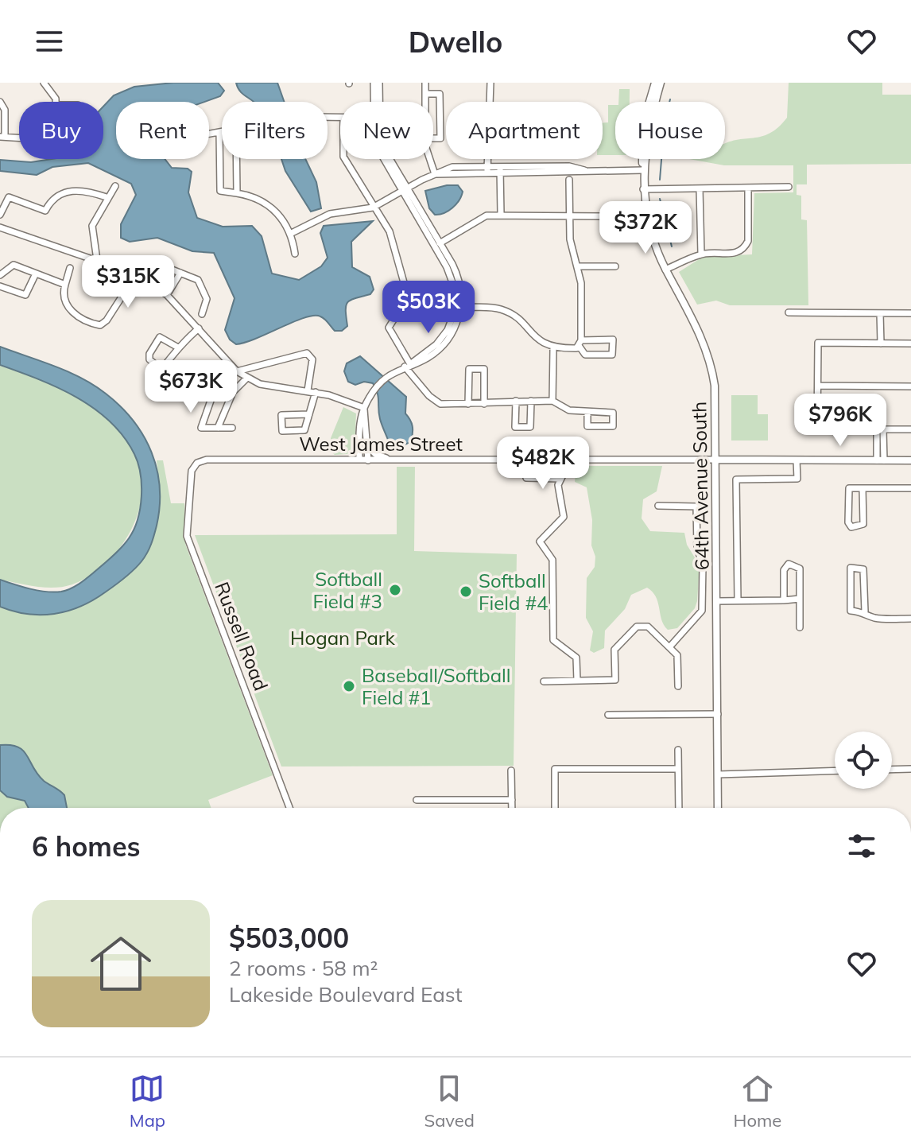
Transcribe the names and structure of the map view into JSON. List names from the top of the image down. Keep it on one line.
{"streets":{"street":["West James Street","64th Avenue South","Russell Road"]},"crossings":[["West James Street","64th Avenue South"],["West James Street","Russell Road"]],"parks":["Hogan Park"],"places":["Softball Field #3","Softball Field #4","Baseball/Softball Field #1"],"page":{"header":"Dwello","chip":["Buy","Rent","Filters","New","Apartment","House"],"price":["$372K","$315K","$503K","$673K","$796K","$482K"],"heading":"6 homes","list":[{"name":"$503,000","note":"2 rooms · 58 m² · Lakeside Boulevard East"}],"tabs":["Map","Saved","Home"]}}
